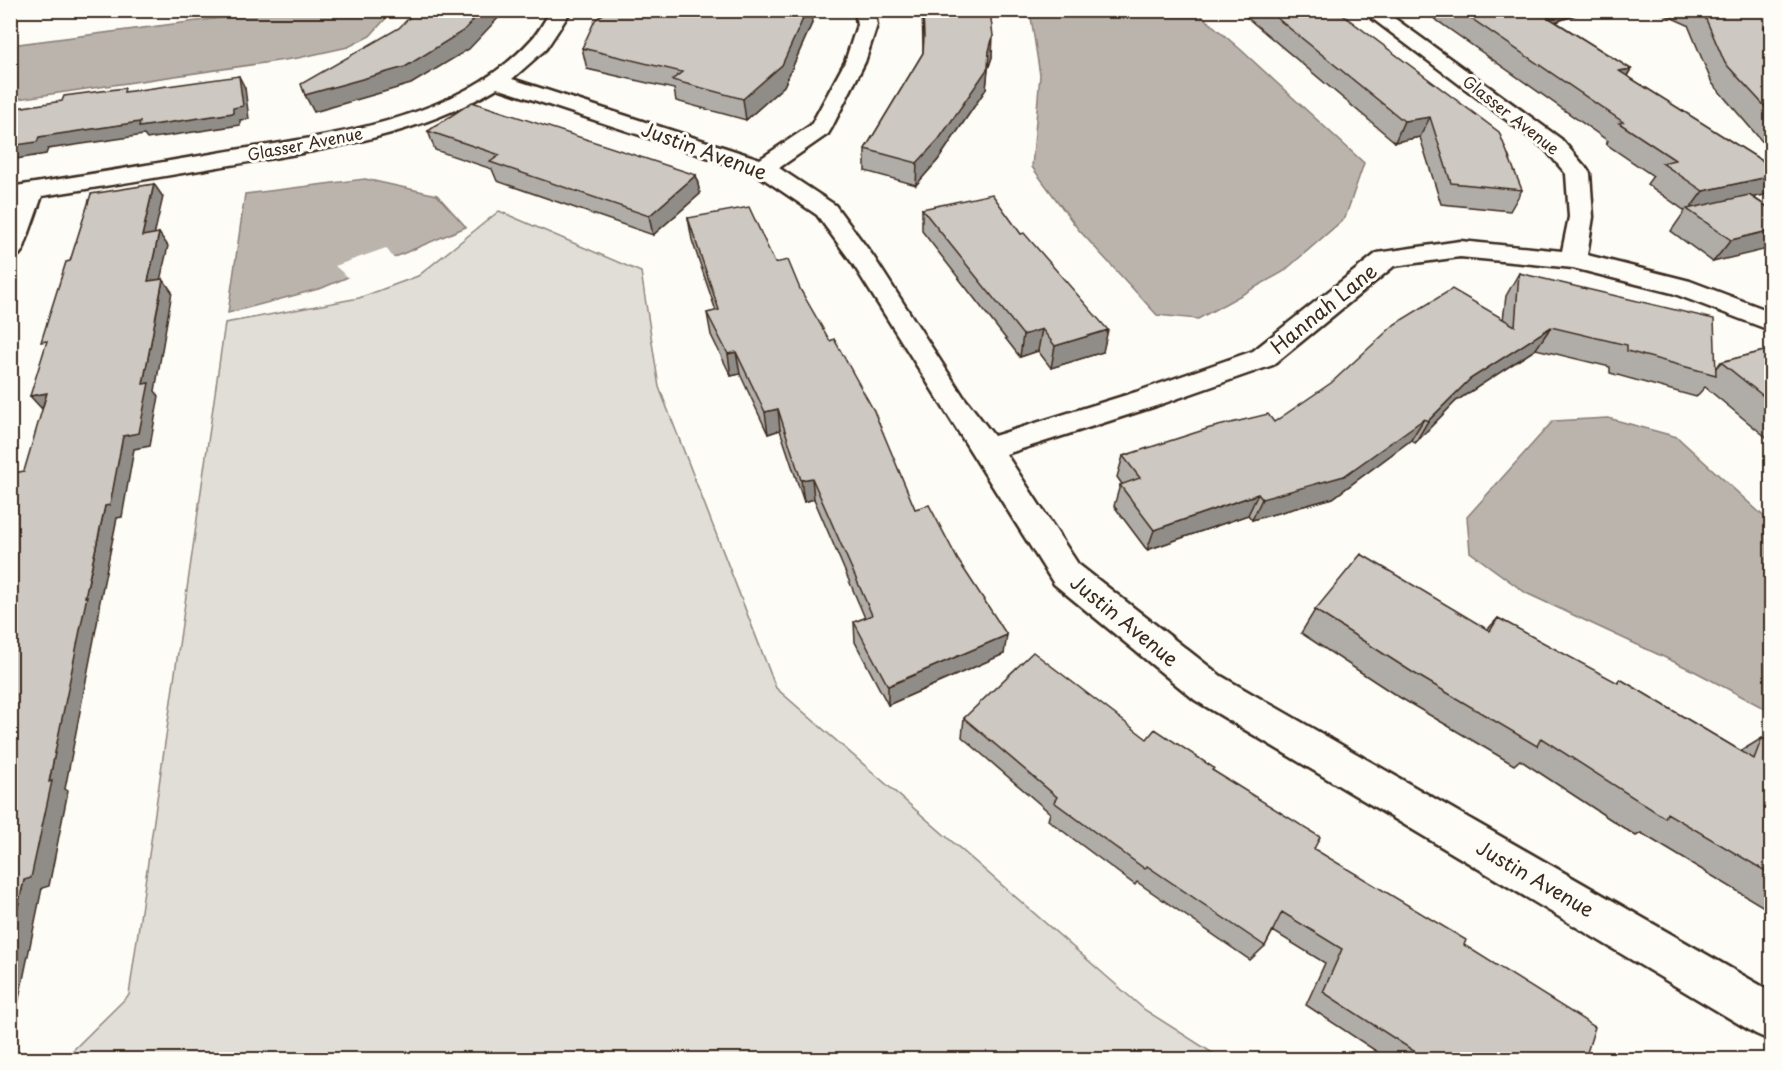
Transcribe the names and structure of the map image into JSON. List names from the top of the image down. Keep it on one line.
{"streets":{"street":["Glasser Avenue","Justin Avenue","Hannah Lane"]},"crossings":[["Glasser Avenue","Justin Avenue"],["Glasser Avenue","Hannah Lane"],["Justin Avenue","Hannah Lane"]]}
